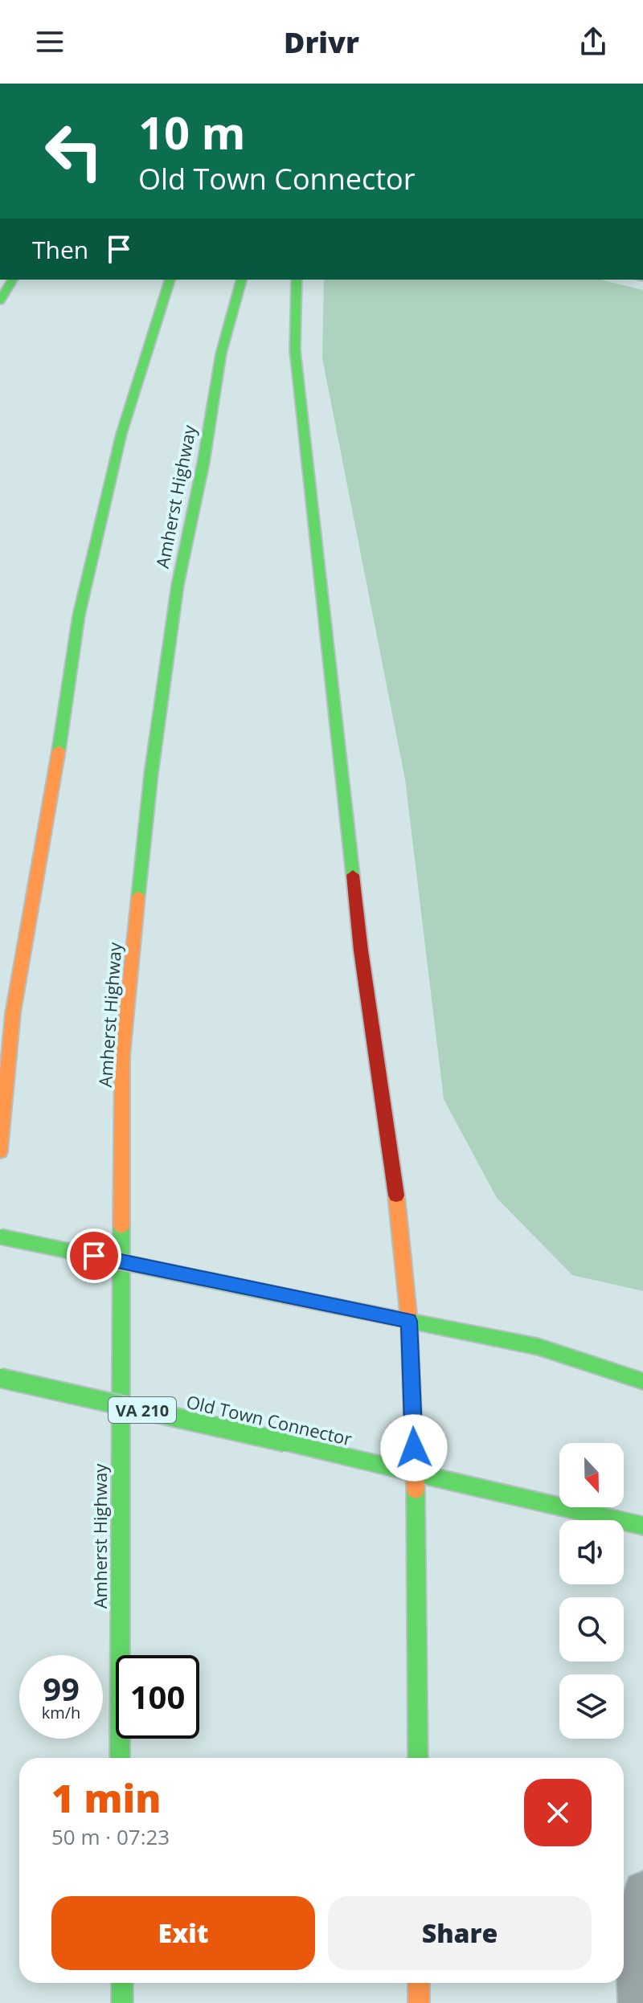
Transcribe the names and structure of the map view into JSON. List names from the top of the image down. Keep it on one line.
{"streets":{"main road":["Amherst Highway","VA 210","Old Town Connector"]},"north":"bottom","page":{"header":"Drivr","turn":["10 m","Old Town Connector"],"then":"Then","speed":"99 km/h","limit":"100","heading":["1 min","50 m · 07:23"],"buttons":["Exit","Share"]}}
